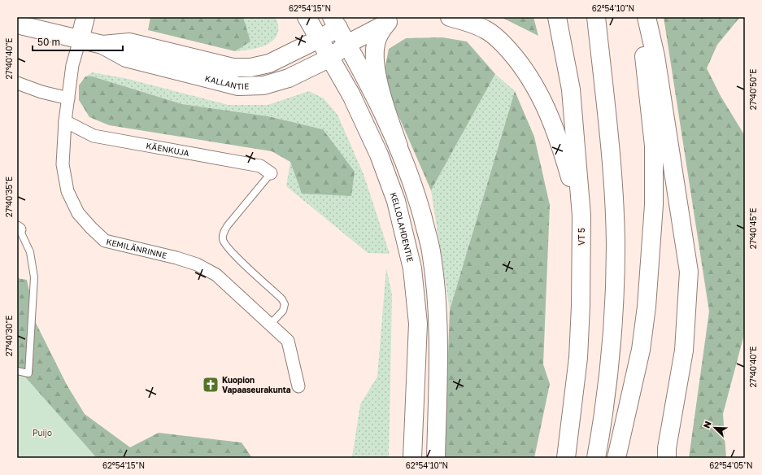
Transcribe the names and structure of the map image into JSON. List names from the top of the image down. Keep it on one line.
{"streets":{"main road":["KALLANTIE","KELLOLAHDENTIE","VT 5"],"street":["KÄENKUJA","KEMILÄNRINNE"]},"crossings":[["KALLANTIE","KELLOLAHDENTIE"],["KALLANTIE","KEMILÄNRINNE"],["KÄENKUJA","KEMILÄNRINNE"]],"parks":["Puijo"],"places":{"church":["Kuopion Vapaaseurakunta"]},"scale_bar":"50 m","north":"top left","coordinates":["62°54'15\"N","62°54'10\"N","27°40'40\"E","27°40'50\"E","27°40'35\"E","27°40'45\"E","27°40'30\"E","62°54'05\"N"]}
